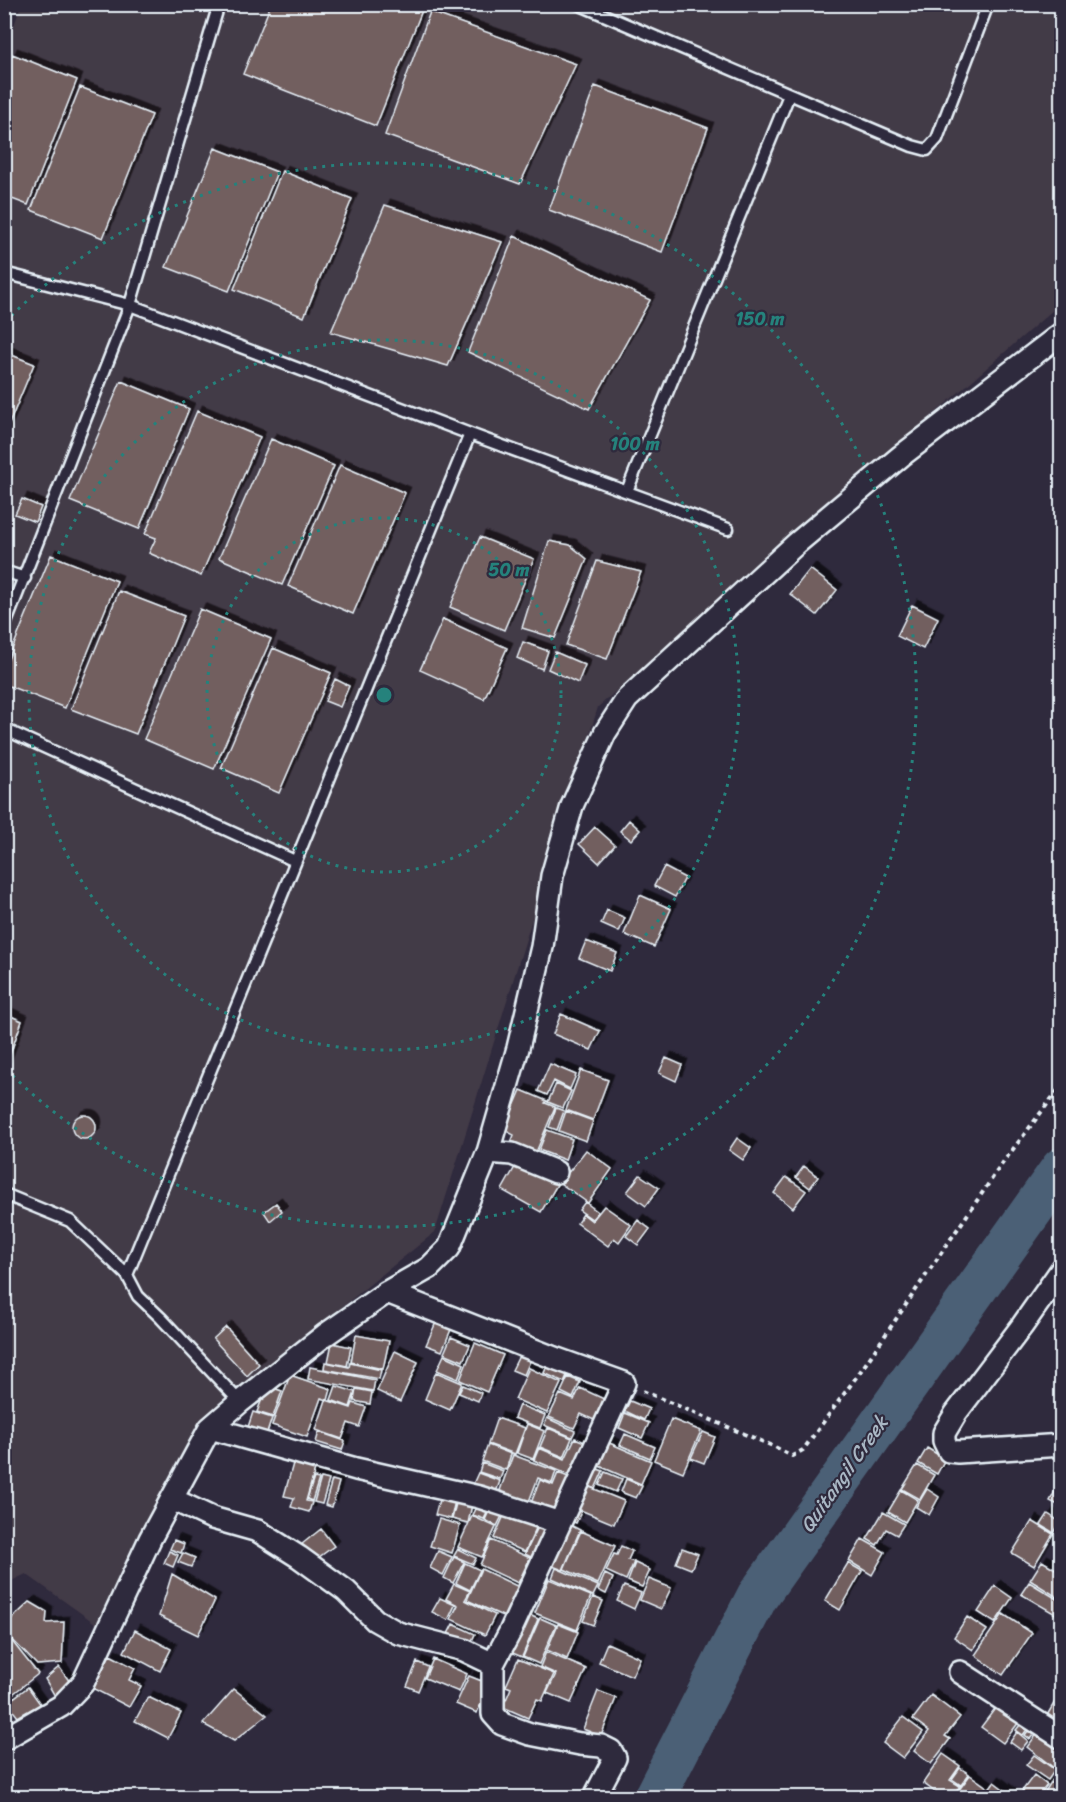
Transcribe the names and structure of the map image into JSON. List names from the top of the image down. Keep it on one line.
{"water":["Quitangil Creek"],"rings":["150 m","100 m","50 m"]}
